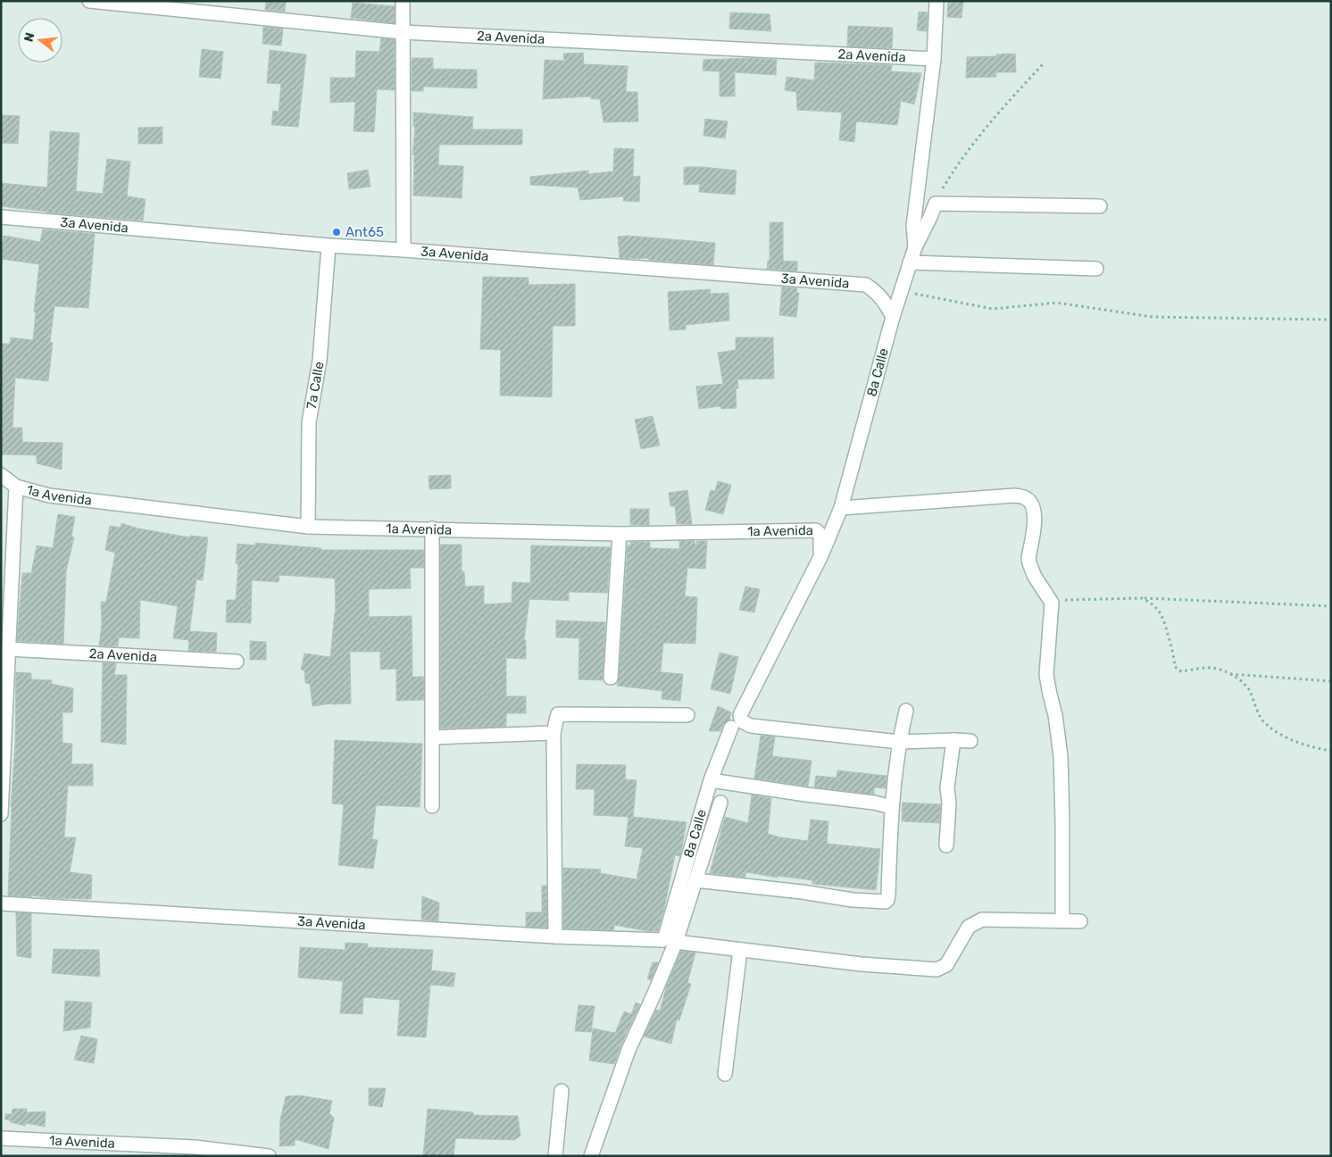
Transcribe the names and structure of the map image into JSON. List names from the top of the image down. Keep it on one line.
{"streets":{"street":["2a Avenida","3a Avenida","8a Calle","7a Calle","1a Avenida"]},"crossings":[["2a Avenida","8a Calle"],["3a Avenida","8a Calle"],["3a Avenida","7a Calle"],["8a Calle","1a Avenida"],["7a Calle","1a Avenida"]],"places":["Ant65"],"north":"left"}
